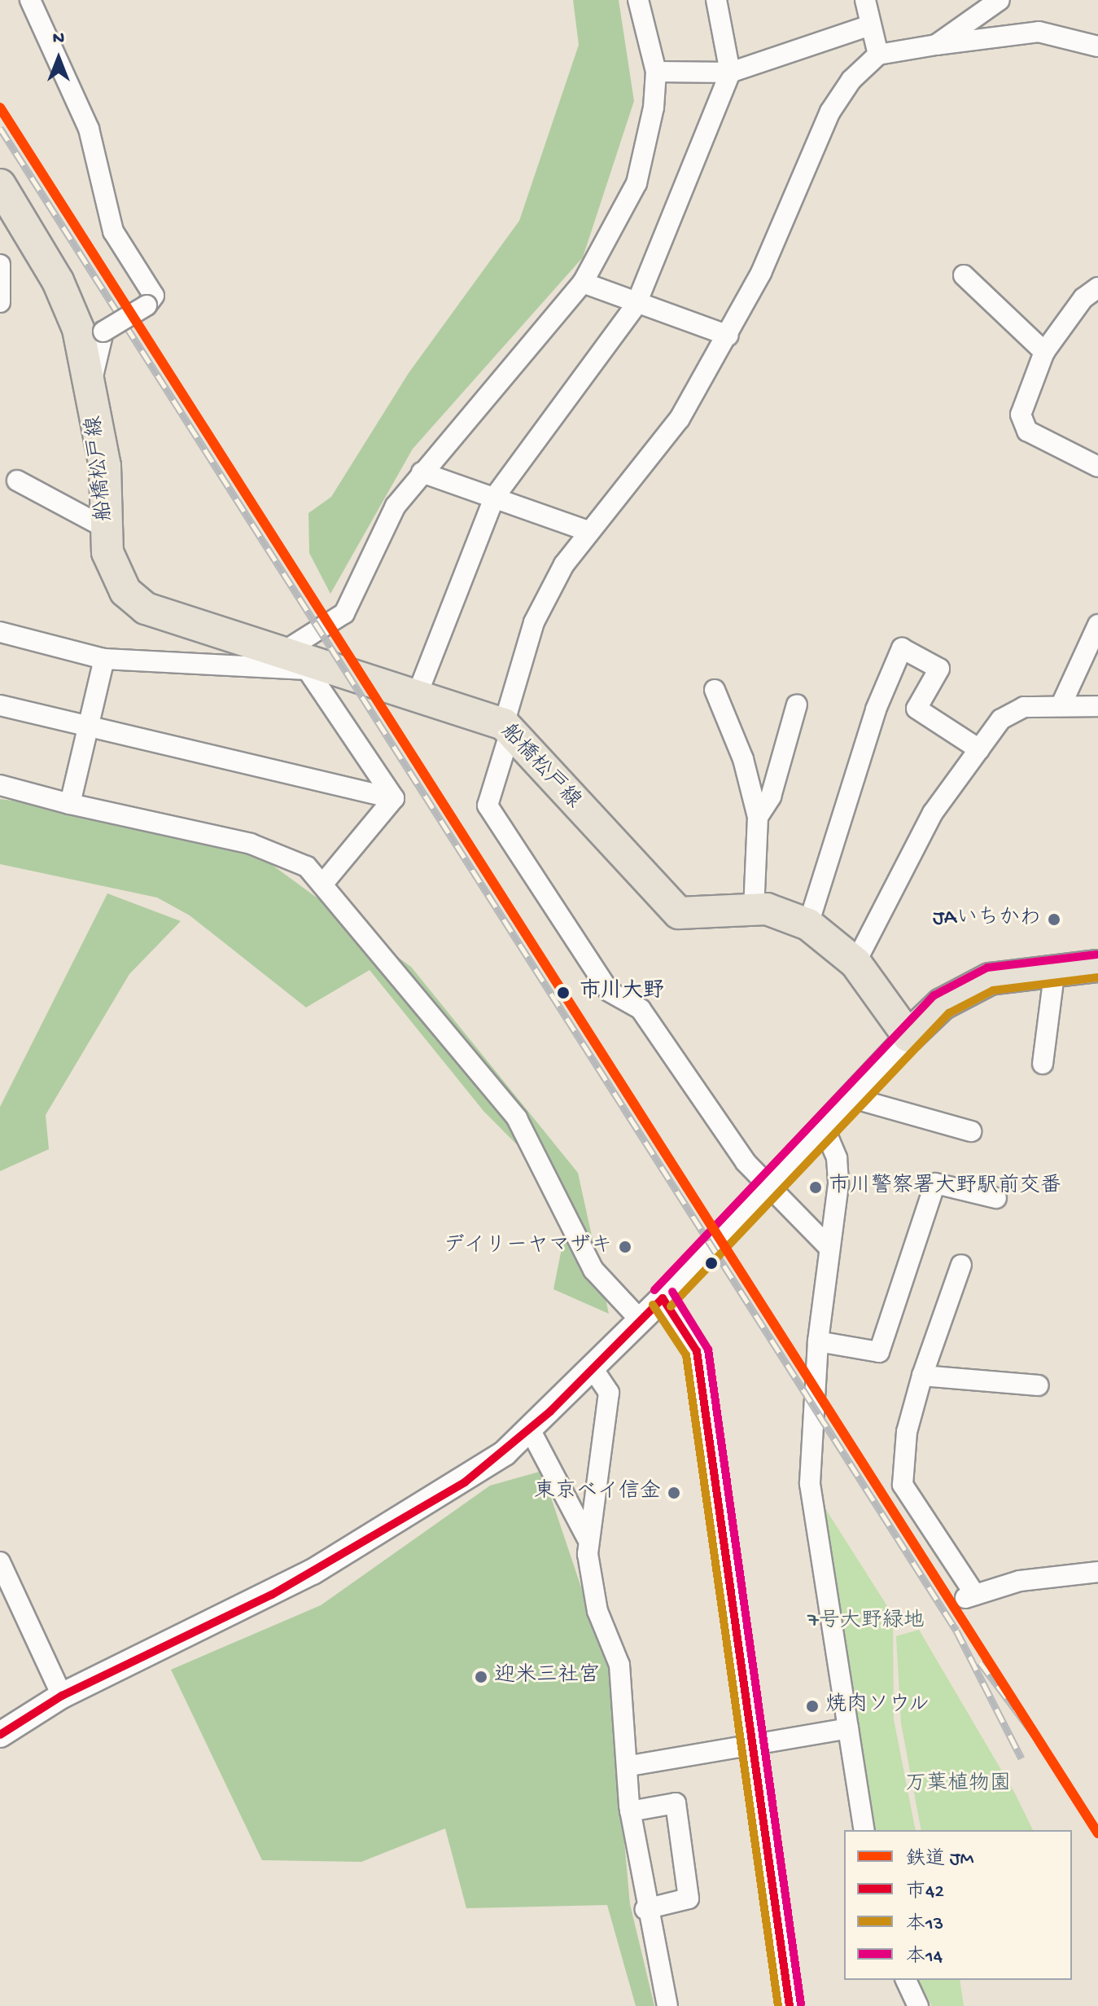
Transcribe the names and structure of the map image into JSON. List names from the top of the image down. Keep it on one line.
{"streets":{"main road":["船橋松戸線"]},"parks":["7号大野緑地","万葉植物園"],"places":["JAいちかわ","市川大野","市川警察署大野駅前交番","デイリーヤマザキ","東京ベイ信金","迎米三社宮","焼肉ソウル"],"lines":["rail line JM","transit line 本14","transit line 本13","transit line 市42"],"legend":["鉄道 JM","市42","本13","本14"],"north":"top"}
